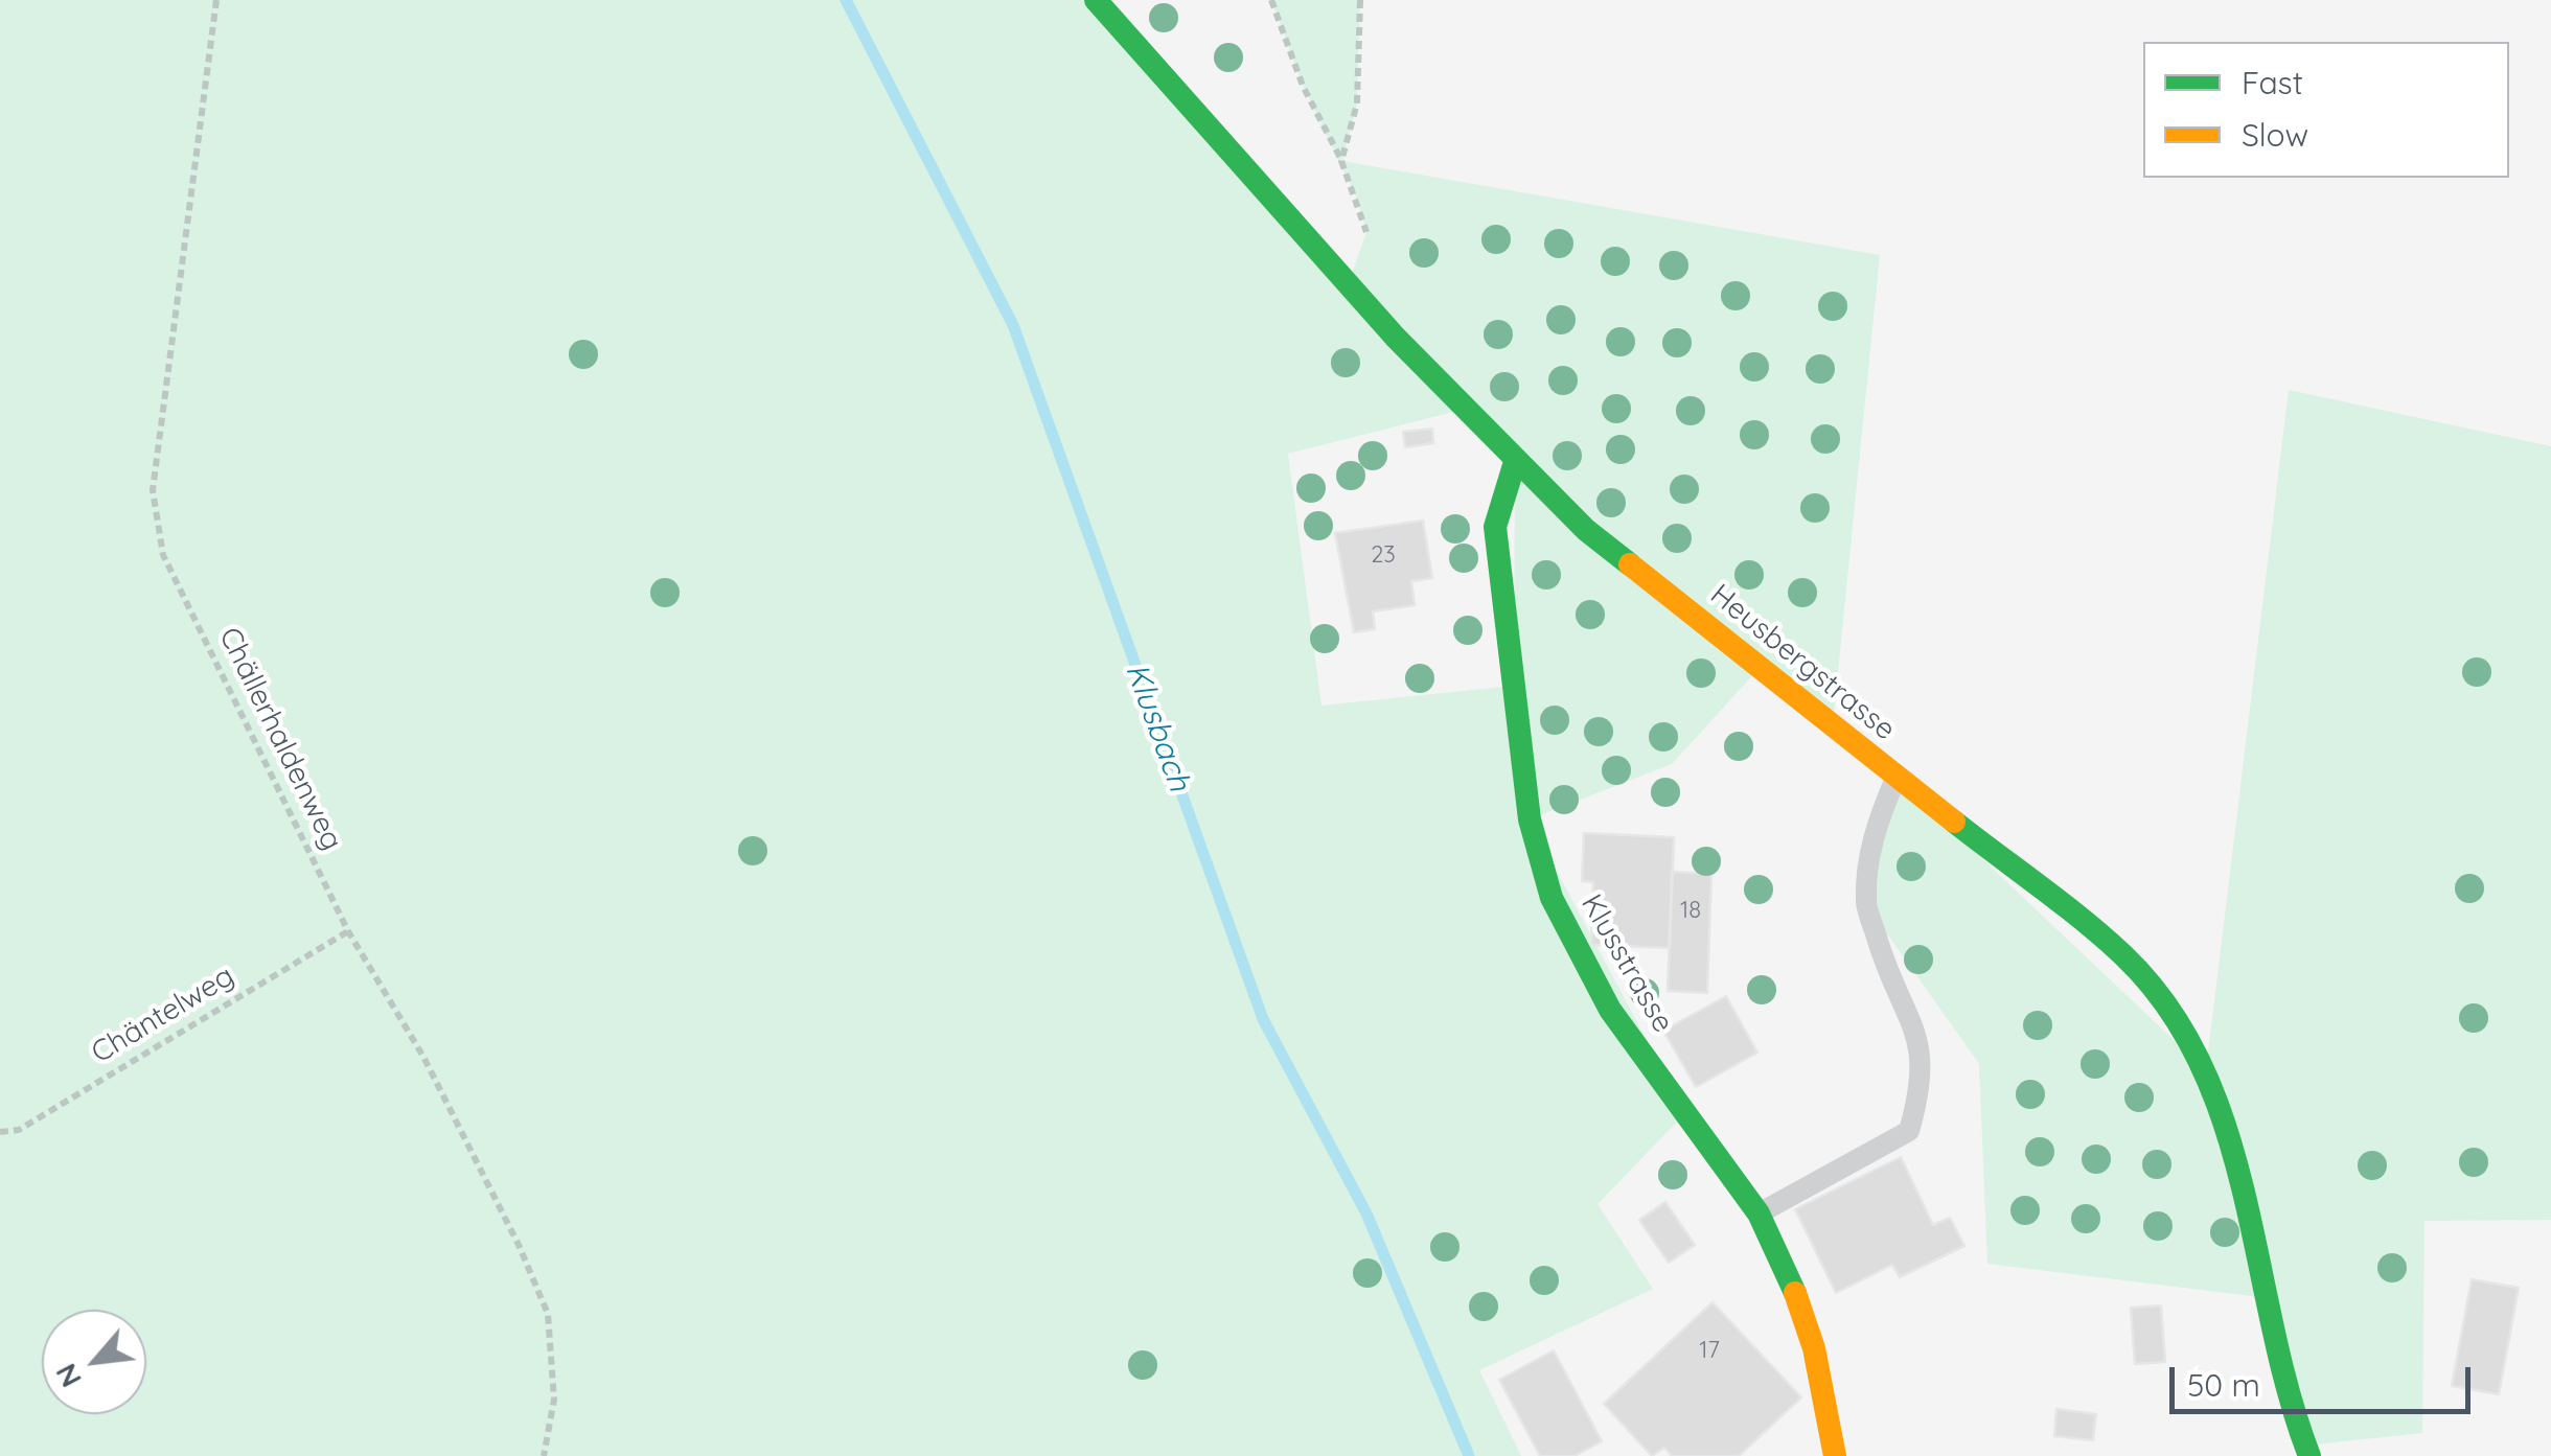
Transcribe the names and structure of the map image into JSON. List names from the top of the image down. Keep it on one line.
{"streets":{"street":["Heusbergstrasse","Klusstrasse"],"path":["Chällerhaldenweg","Chäntelweg"]},"crossings":[["Heusbergstrasse","Klusstrasse"],["Chällerhaldenweg","Chäntelweg"]],"water":["Klusbach"],"house_numbers":["23","18","17"],"legend":["Fast","Slow"],"scale_bar":"50 m","north":"bottom left"}
